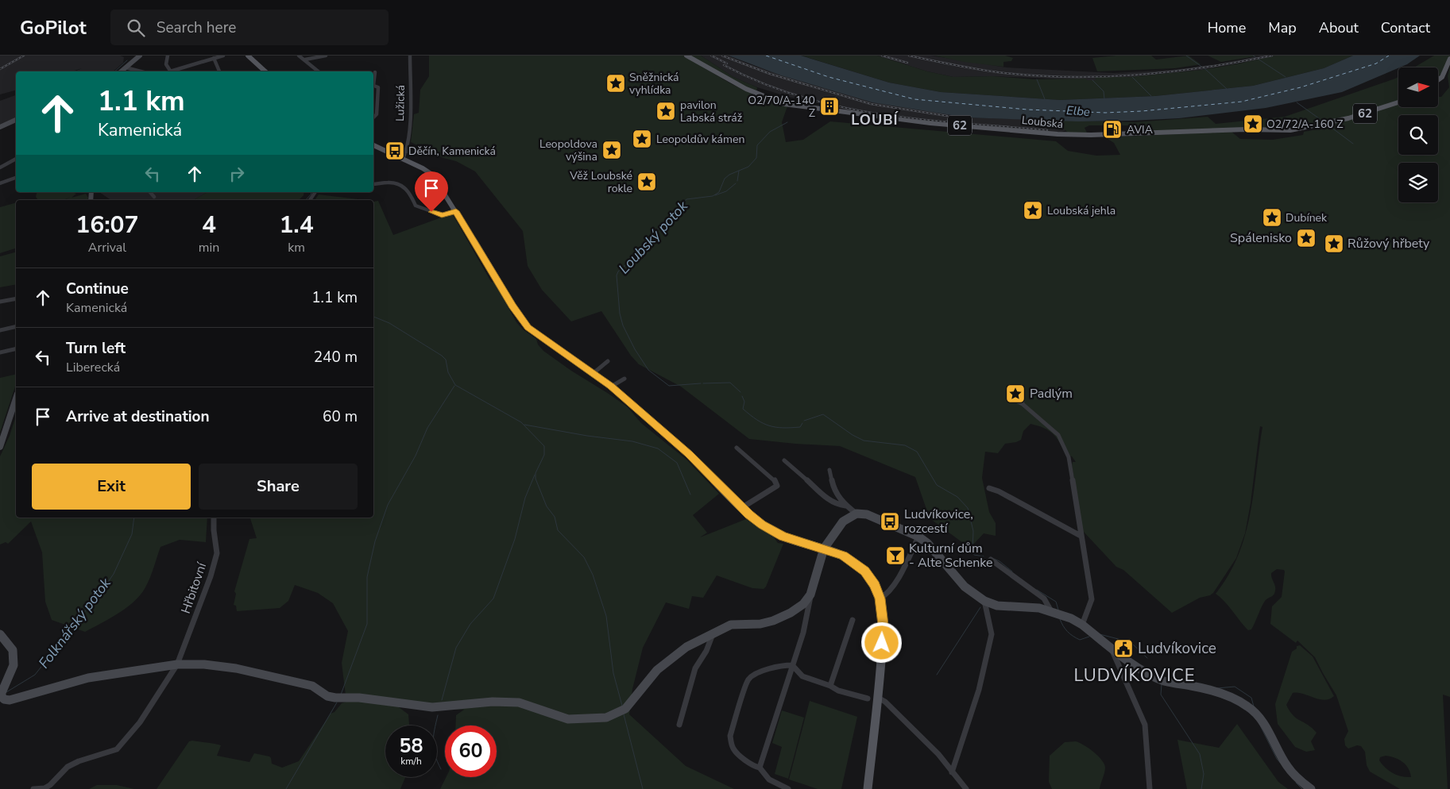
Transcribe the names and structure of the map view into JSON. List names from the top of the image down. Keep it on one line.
{"streets":{"main road":["62","Loubská"],"street":["Lužická","Hřbitovní"]},"districts":["LOUBÍ","LUDVÍKOVICE"],"water":["Elbe","Loubský potok","Folknářský potok"],"places":{"place":["Sněžnická vyhlídka","pavilon Labská stráž","O2/72/A-160 Z","Leopoldův kámen","Leopoldova výšina","Věž Loubské rokle","Loubská jehla","Dubínek","Spálenisko","Růžový hřbety","Padlým"],"building":["O2/70/A-140 Z"],"fuel station":["AVIA"],"bus stop":["Děčín, Kamenická","Ludvíkovice, rozcestí"],"bar":["Kulturní dům - Alte Schenke"],"public building":["Ludvíkovice"]},"north":"right","page":{"header":"GoPilot","search":"Search here","nav":["Home","Map","About","Contact"],"turn":["1.1 km","Kamenická"],"eta":["16:07","Arrival","4","min","1.4","km"],"list":[{"name":"Continue","note":"Kamenická","value":"1.1 km"},{"name":"Turn left","note":"Liberecká","value":"240 m"},{"name":"Arrive at destination","value":"60 m"}],"buttons":["Exit","Share"],"speed":"58 km/h","limit":"60"}}
